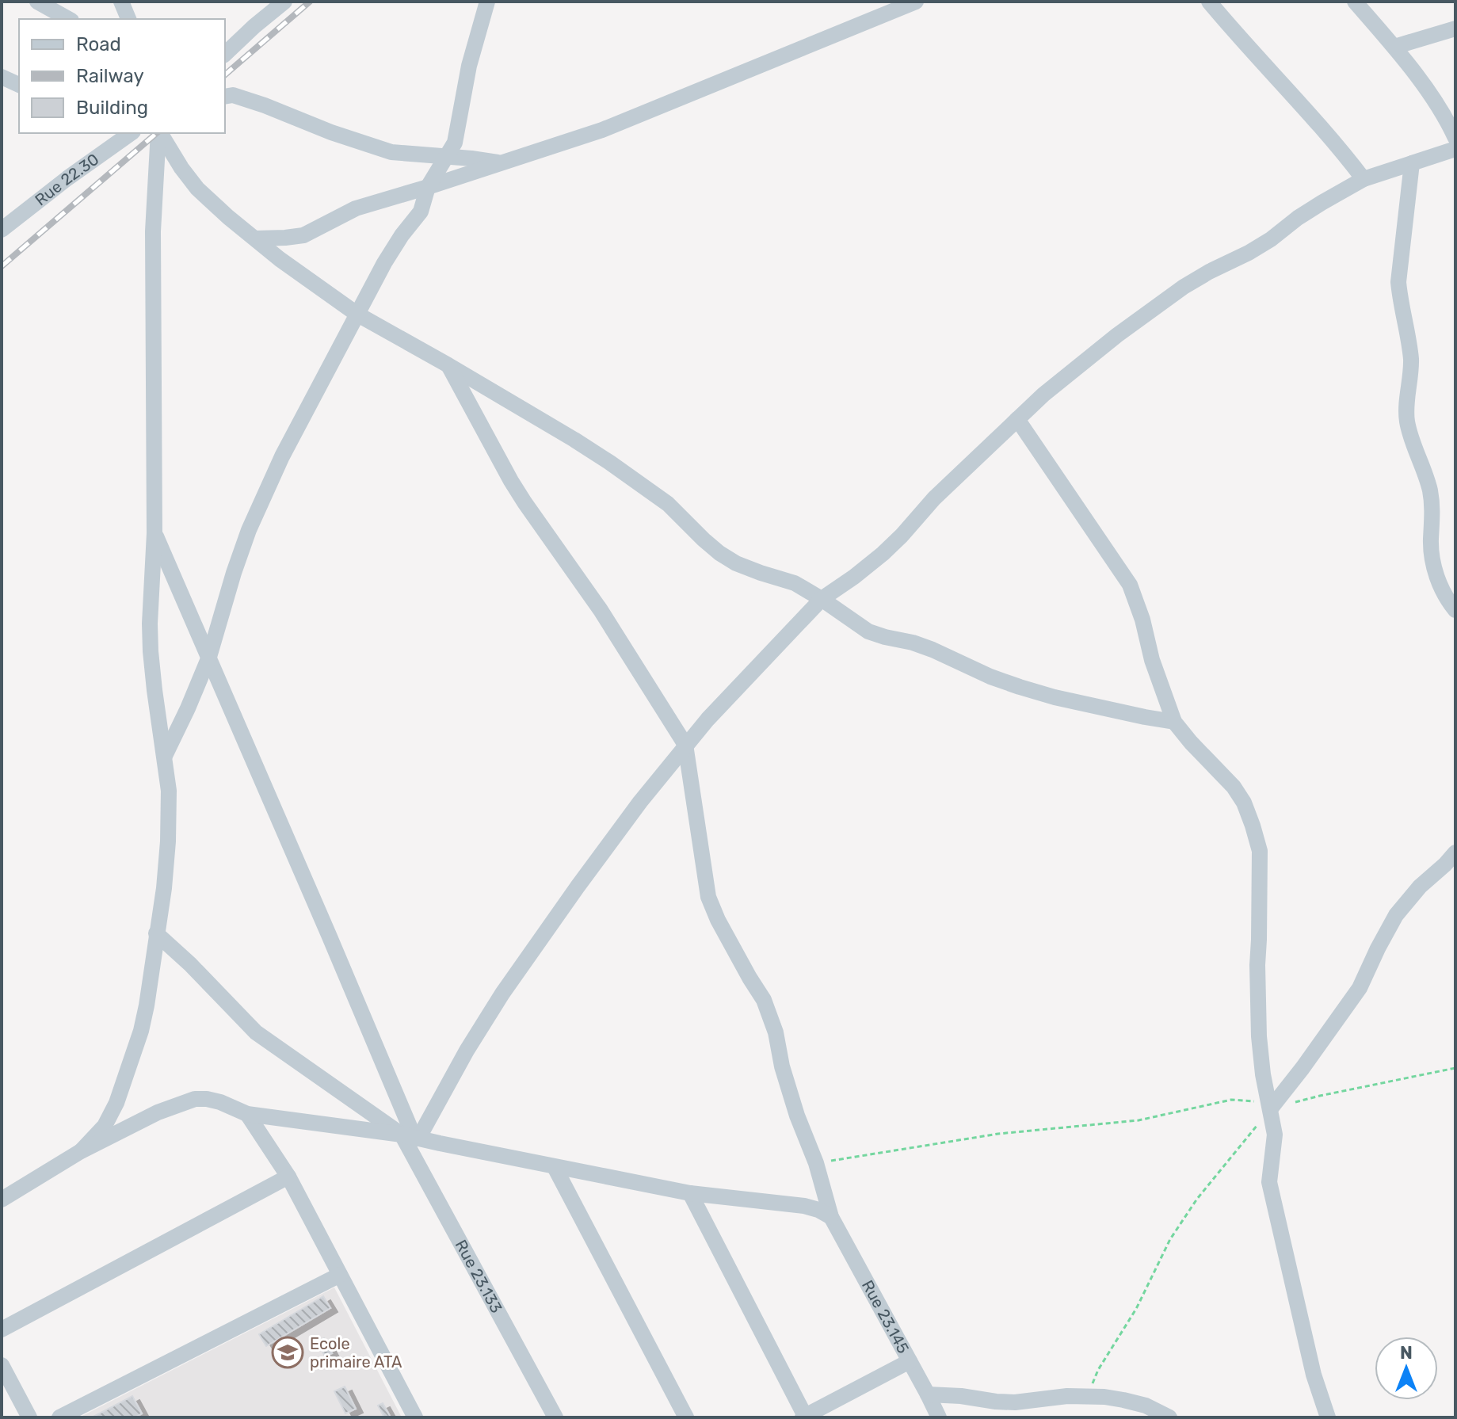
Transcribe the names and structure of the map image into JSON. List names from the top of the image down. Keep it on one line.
{"streets":{"street":["Rue 22.30","Rue 23.133","Rue 23.145"]},"places":{"school or university":["Ecole primaire ATA"]},"legend":["Road","Railway","Building"],"north":"top"}
